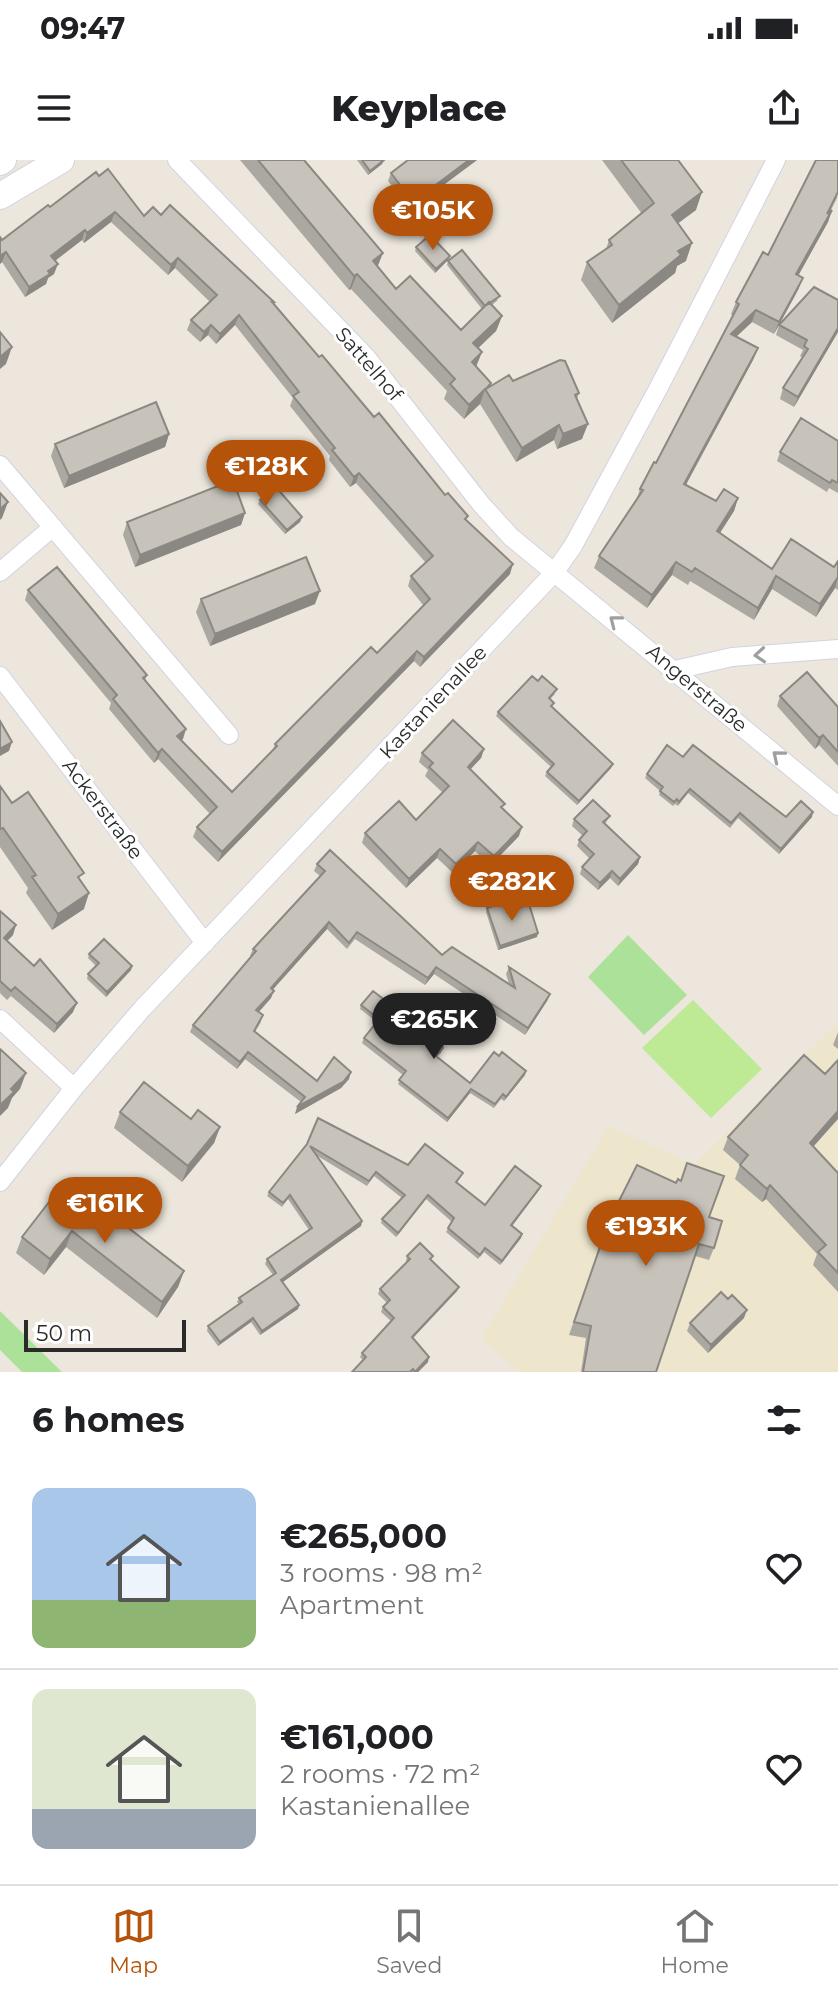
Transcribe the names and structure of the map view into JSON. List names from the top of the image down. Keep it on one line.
{"streets":{"street":["Sattelhof","Angerstraße","Kastanienallee","Ackerstraße"]},"crossings":[["Sattelhof","Angerstraße"],["Sattelhof","Kastanienallee"],["Angerstraße","Kastanienallee"],["Kastanienallee","Ackerstraße"]],"one_way":["Angerstraße"],"scale_bar":"50 m","page":{"status":"09:47","header":"Keyplace","price":["€105K","€128K","€282K","€265K","€161K","€193K"],"scale":"50 m","heading":"6 homes","list":[{"name":"€265,000","note":"3 rooms · 98 m² · Apartment"},{"name":"€161,000","note":"2 rooms · 72 m² · Kastanienallee"}],"tabs":["Map","Saved","Home"]}}
